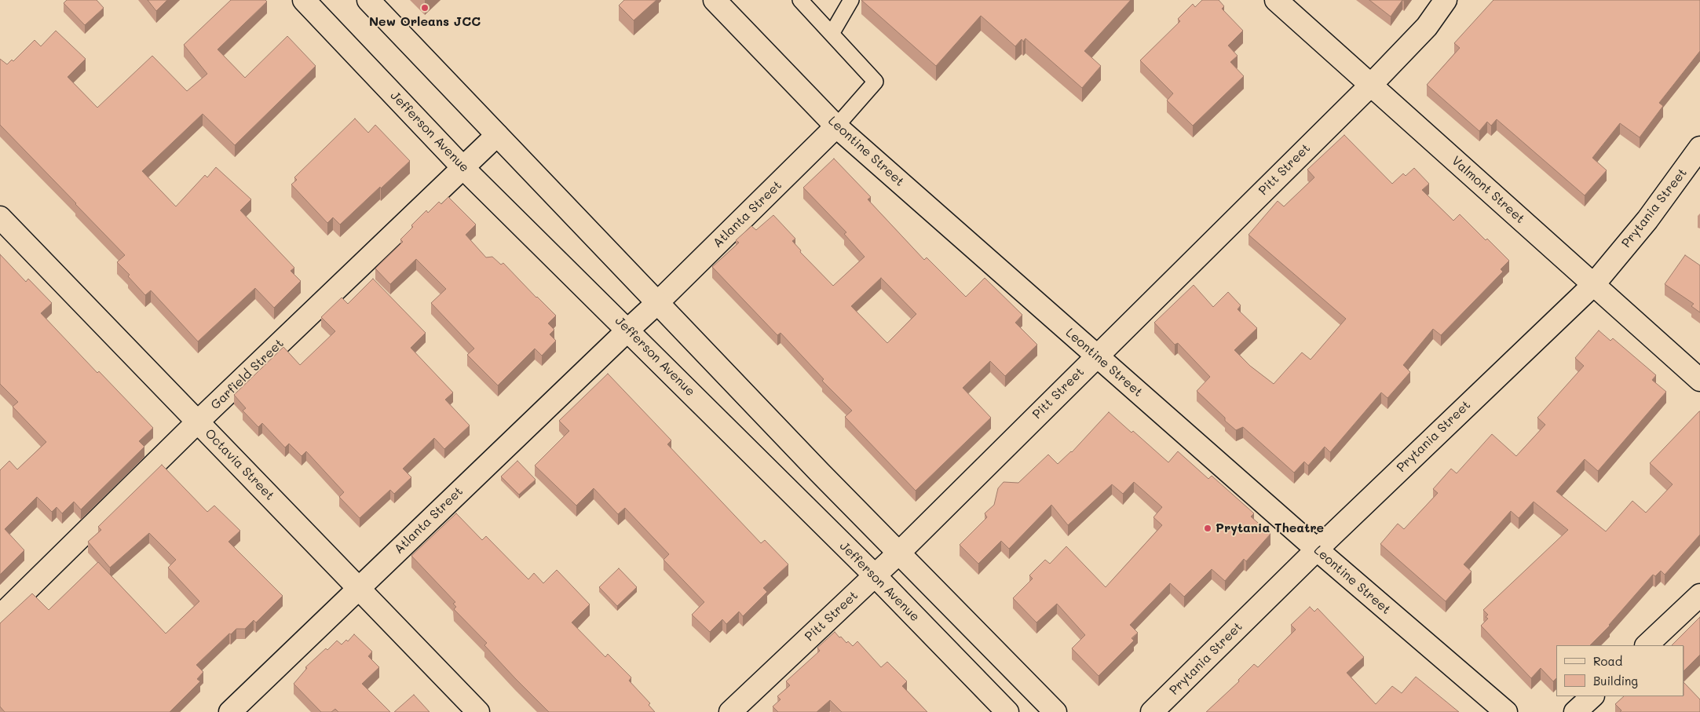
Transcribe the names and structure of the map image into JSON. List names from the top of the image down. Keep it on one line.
{"streets":{"street":["Jefferson Avenue","Leontine Street","Pitt Street","Valmont Street","Prytania Street","Atlanta Street","Garfield Street","Octavia Street"]},"crossings":[["Jefferson Avenue","Pitt Street"],["Jefferson Avenue","Atlanta Street"],["Jefferson Avenue","Garfield Street"],["Leontine Street","Pitt Street"],["Leontine Street","Prytania Street"],["Leontine Street","Atlanta Street"],["Pitt Street","Valmont Street"],["Valmont Street","Prytania Street"],["Atlanta Street","Octavia Street"],["Garfield Street","Octavia Street"]],"places":["New Orleans JCC","Prytania Theatre"],"legend":["Road","Building"]}
